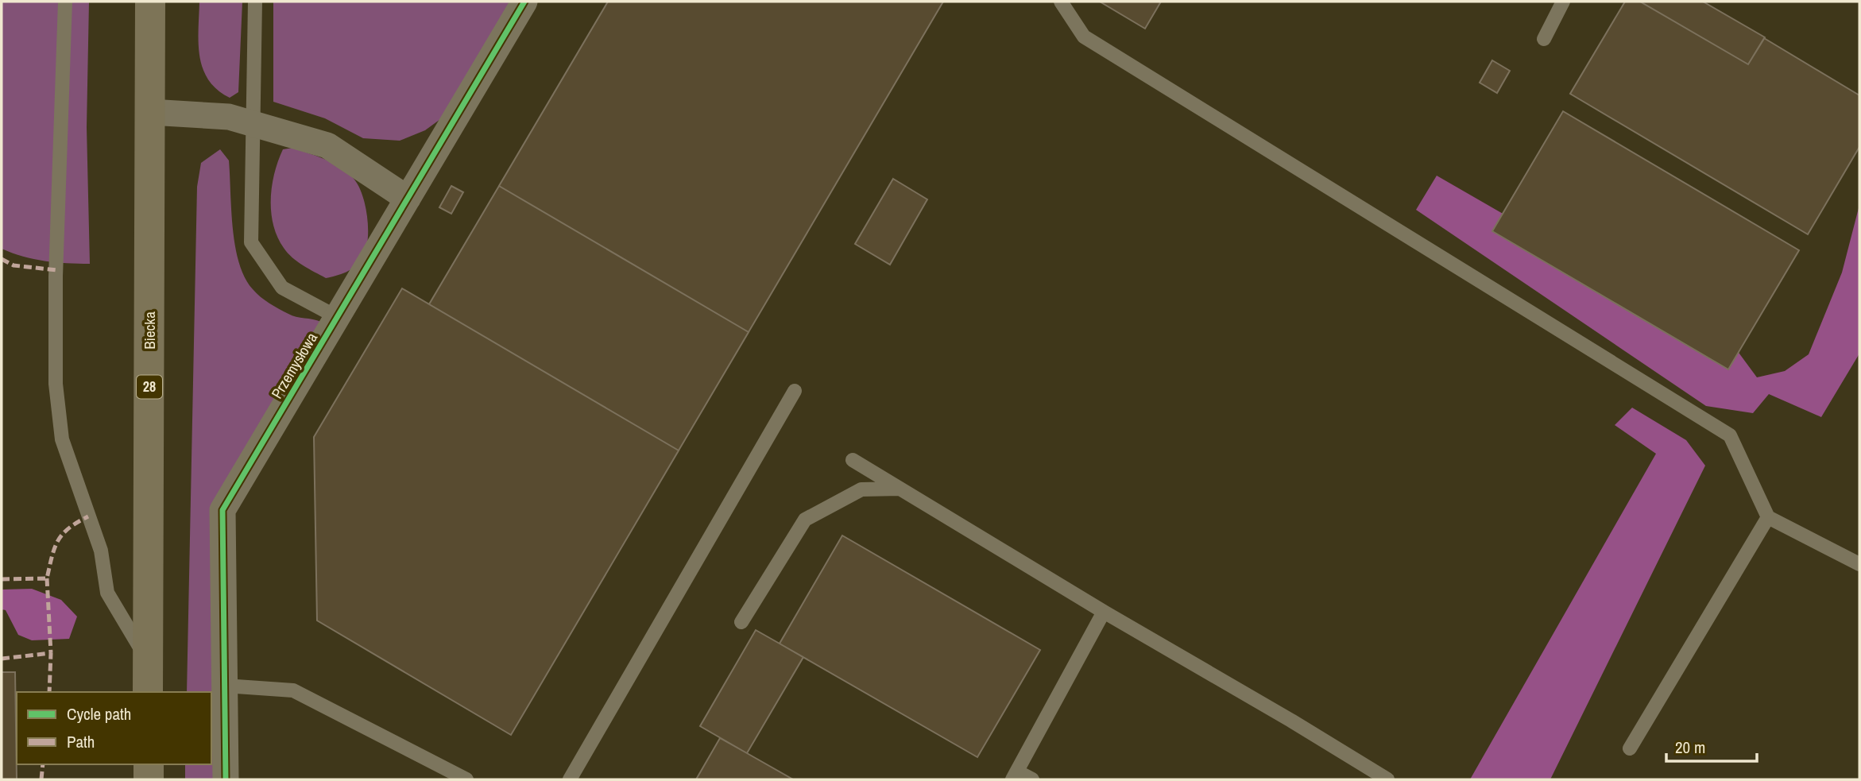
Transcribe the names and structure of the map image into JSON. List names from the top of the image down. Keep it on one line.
{"streets":{"main road":["Biecka","28"],"street":["Przemysłowa"]},"legend":["Cycle path","Path"],"scale_bar":"20 m"}
